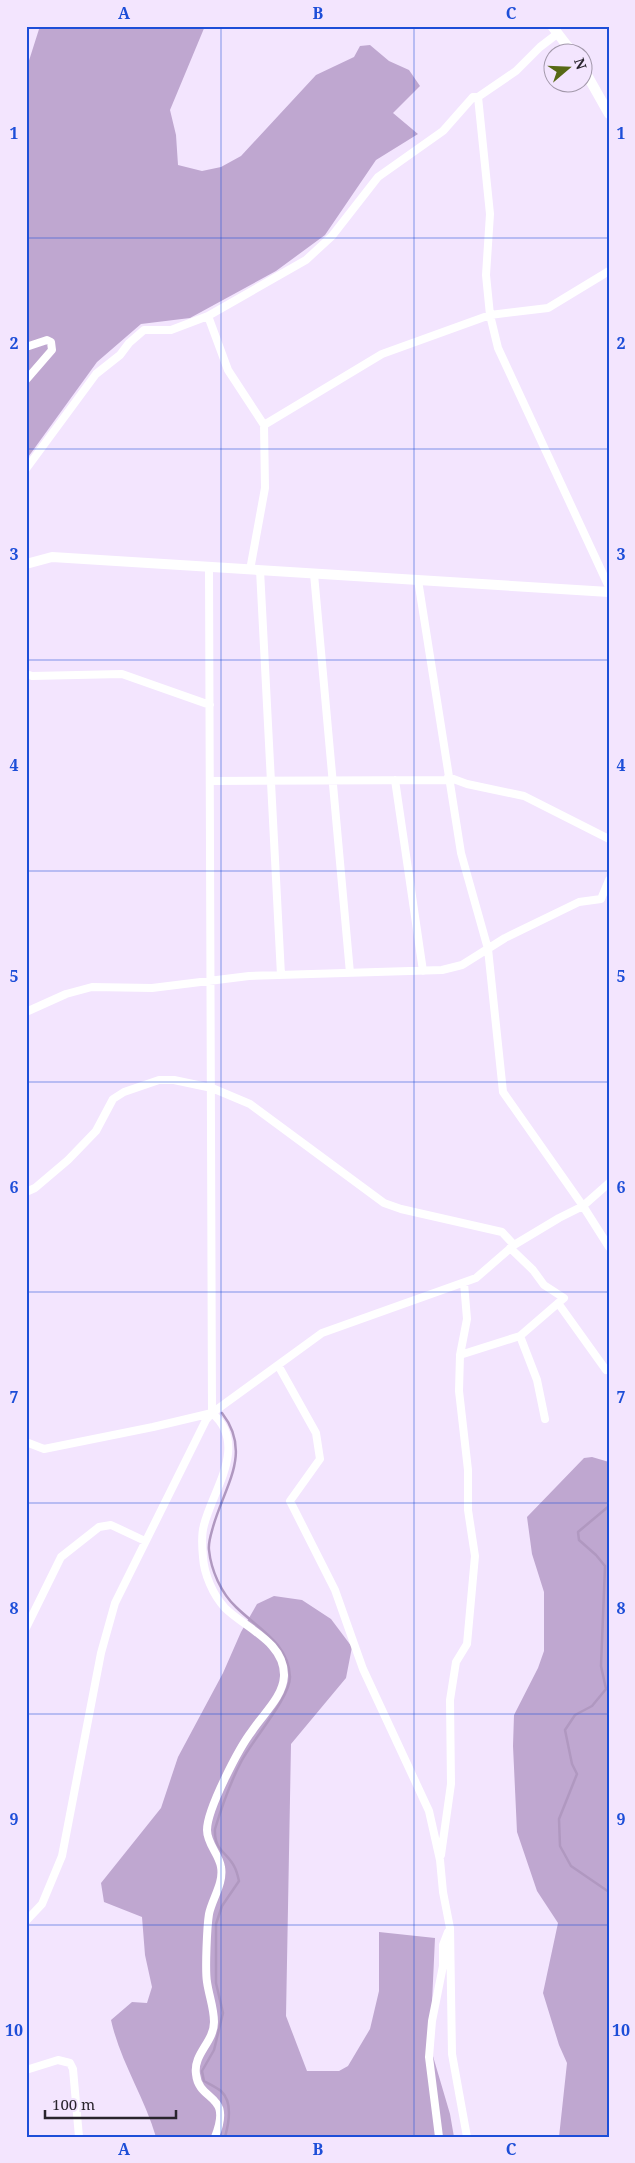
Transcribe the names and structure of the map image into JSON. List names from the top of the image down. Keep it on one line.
{"scale_bar":"100 m","north":"right","grid":{"columns":["A","B","C"],"rows":["1","2","3","4","5","6","7","8","9","10"]}}
